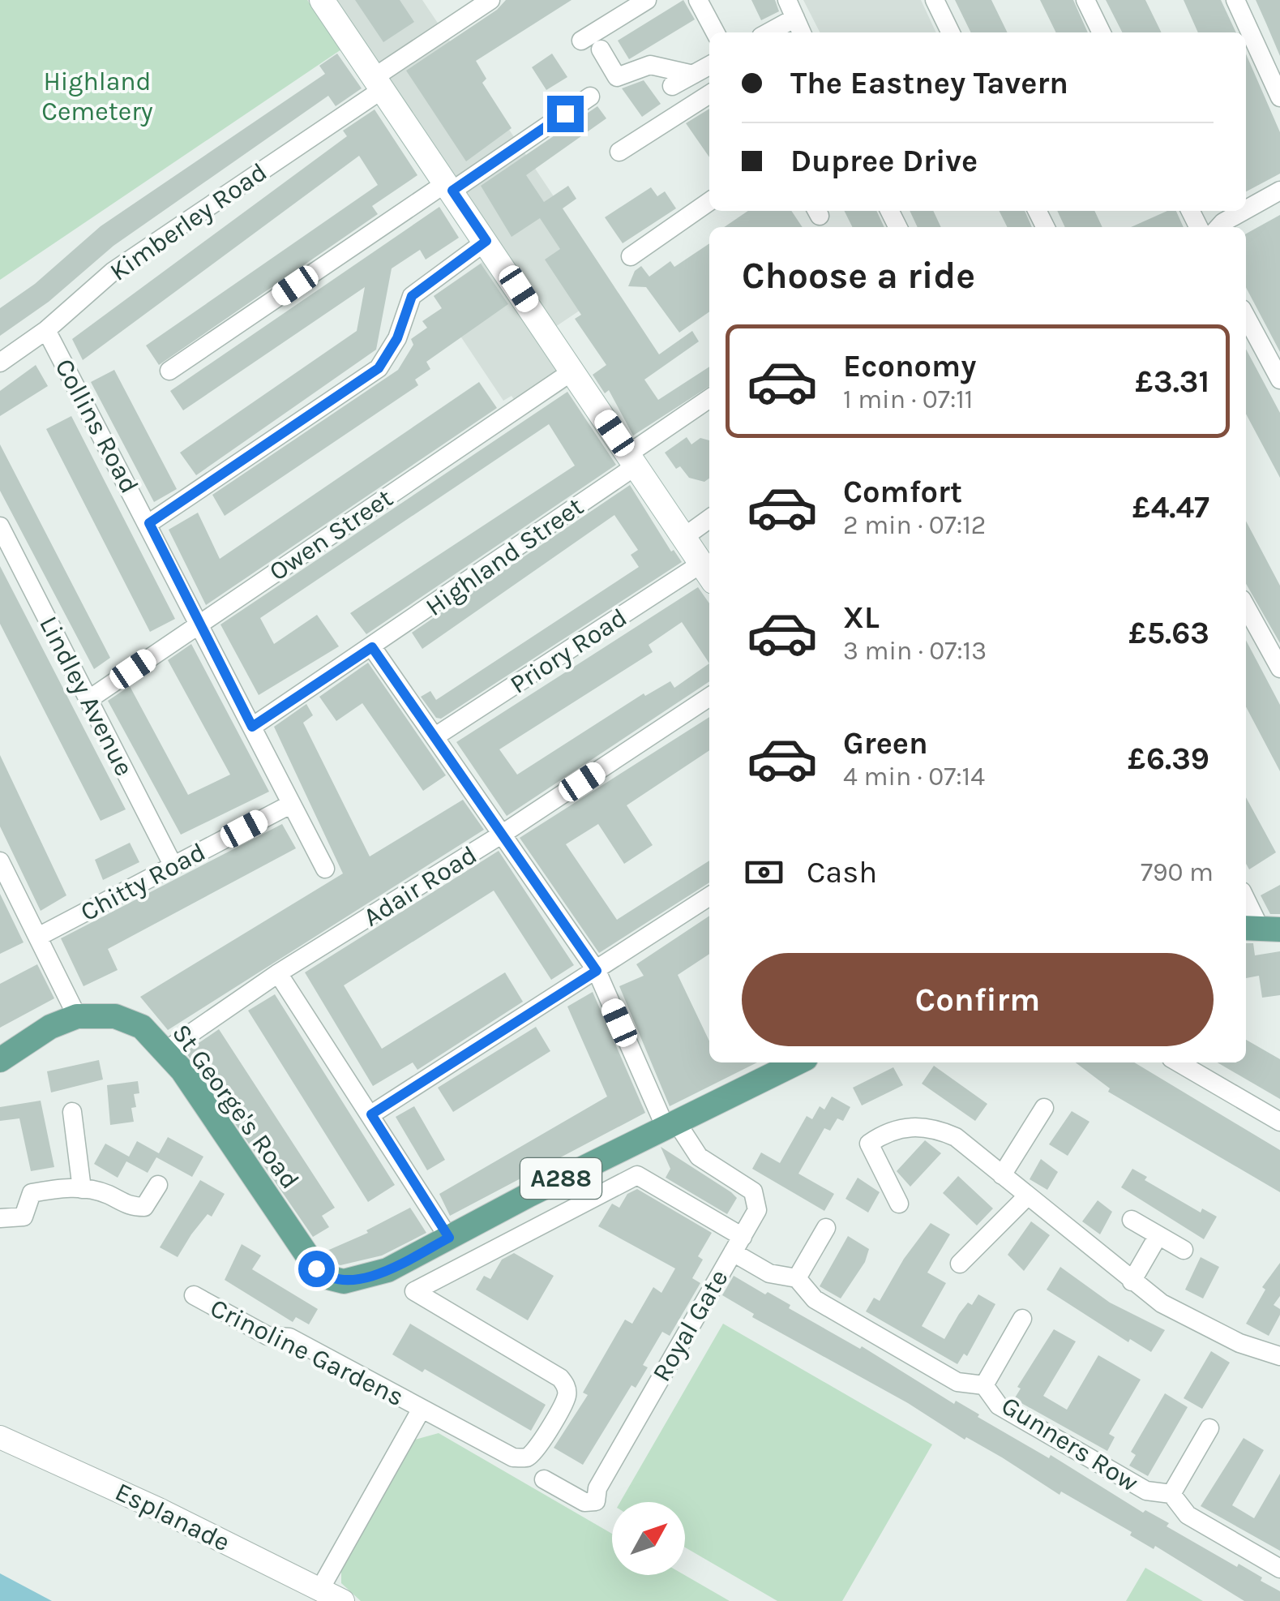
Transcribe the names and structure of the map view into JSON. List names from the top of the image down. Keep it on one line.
{"streets":{"main road":["St George's Road","A288"],"street":["Kimberley Road","Collins Road","Owen Street","Highland Street","Priory Road","Lindley Avenue","Chitty Road","Adair Road","Royal Gate","Crinoline Gardens","Gunners Row","Esplanade"]},"crossings":[["Kimberley Road","Collins Road"],["Collins Road","Owen Street"],["Collins Road","Highland Street"],["Collins Road","Chitty Road"],["Owen Street","Lindley Avenue"],["Highland Street","Royal Gate"],["Priory Road","Royal Gate"],["Lindley Avenue","Chitty Road"],["Adair Road","St George's Road"],["Adair Road","Royal Gate"],["St George's Road","A288"],["A288","Royal Gate"],["Royal Gate","Crinoline Gardens"],["Royal Gate","Gunners Row"],["Crinoline Gardens","Gunners Row"]],"parks":["Highland Cemetery"],"north":"top right","page":{"banner":["The Eastney Tavern","Dupree Drive"],"heading":"Choose a ride","list":[{"name":"Economy","note":"1 min · 07:11","value":"£3.31"},{"name":"Comfort","note":"2 min · 07:12","value":"£4.47"},{"name":"XL","note":"3 min · 07:13","value":"£5.63"},{"name":"Green","note":"4 min · 07:14","value":"£6.39"}],"pay":["Cash","790 m"],"buttons":"Confirm"}}
